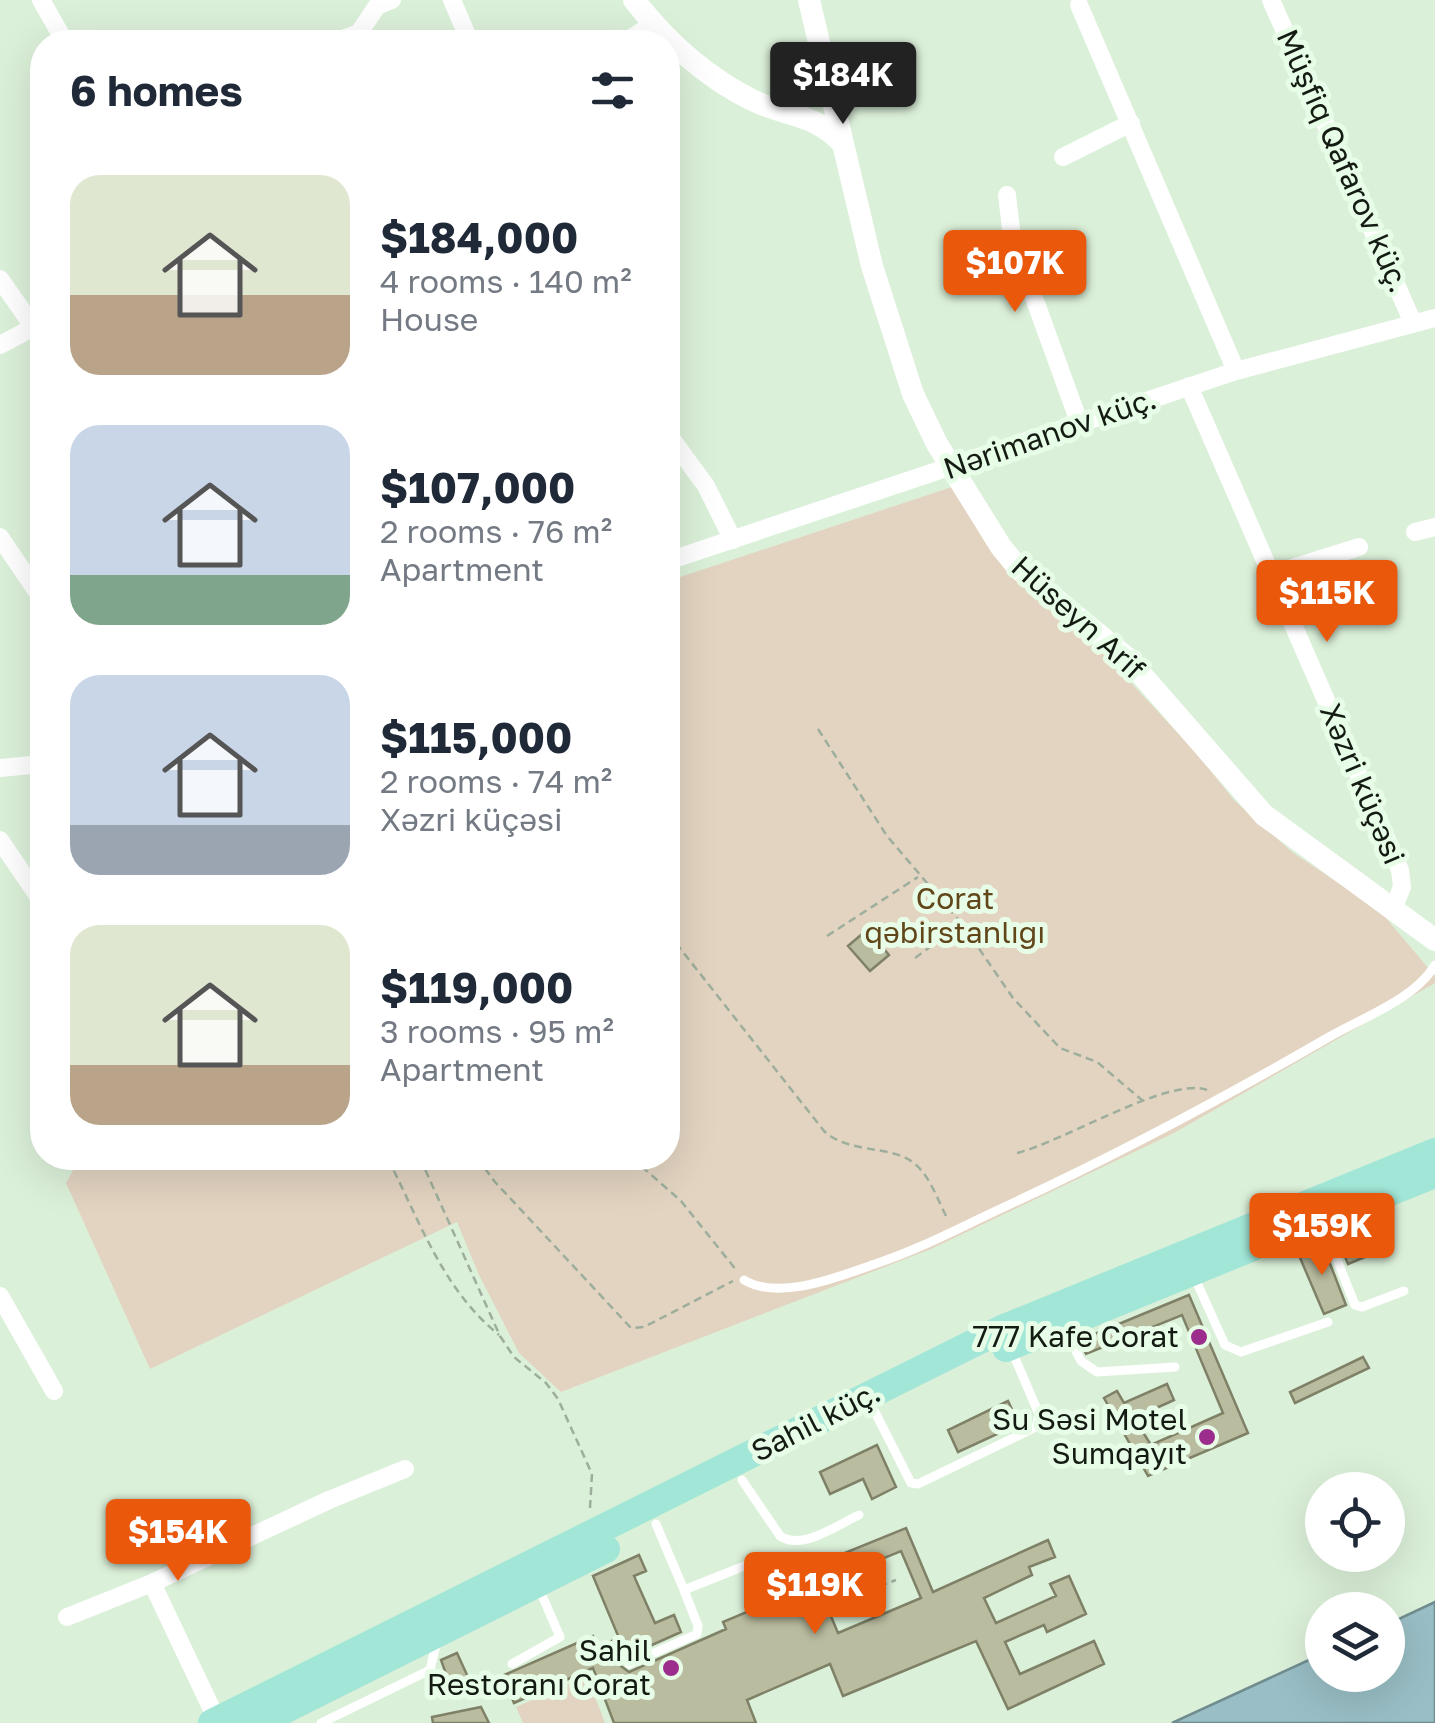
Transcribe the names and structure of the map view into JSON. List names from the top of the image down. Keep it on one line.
{"streets":{"main road":["Sahil küç."],"street":["Müşfiq Qafarov küç.","Nərimanov küç.","Hüseyn Arif","Xəzri küçəsi"]},"crossings":[["Müşfiq Qafarov küç.","Nərimanov küç."],["Nərimanov küç.","Hüseyn Arif"],["Nərimanov küç.","Xəzri küçəsi"],["Hüseyn Arif","Xəzri küçəsi"]],"parks":["Corat qəbirstanlığı"],"places":["777 Kafe Corat","Su Səsi Motel Sumqayıt","Sahil Restoranı Corat"],"page":{"heading":"6 homes","price":["$184K","$107K","$115K","$159K","$154K","$119K"],"list":[{"name":"$184,000","note":"4 rooms · 140 m² · House"},{"name":"$107,000","note":"2 rooms · 76 m² · Apartment"},{"name":"$115,000","note":"2 rooms · 74 m² · Xəzri küçəsi"},{"name":"$119,000","note":"3 rooms · 95 m² · Apartment"}]}}
